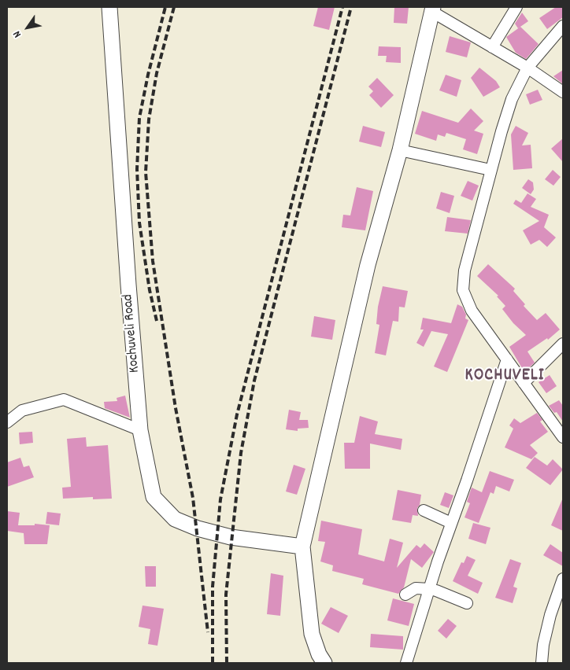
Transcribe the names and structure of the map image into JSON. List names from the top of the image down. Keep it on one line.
{"streets":{"main road":["Kochuveli Road"]},"districts":["KOCHUVELI"],"north":"bottom left"}
